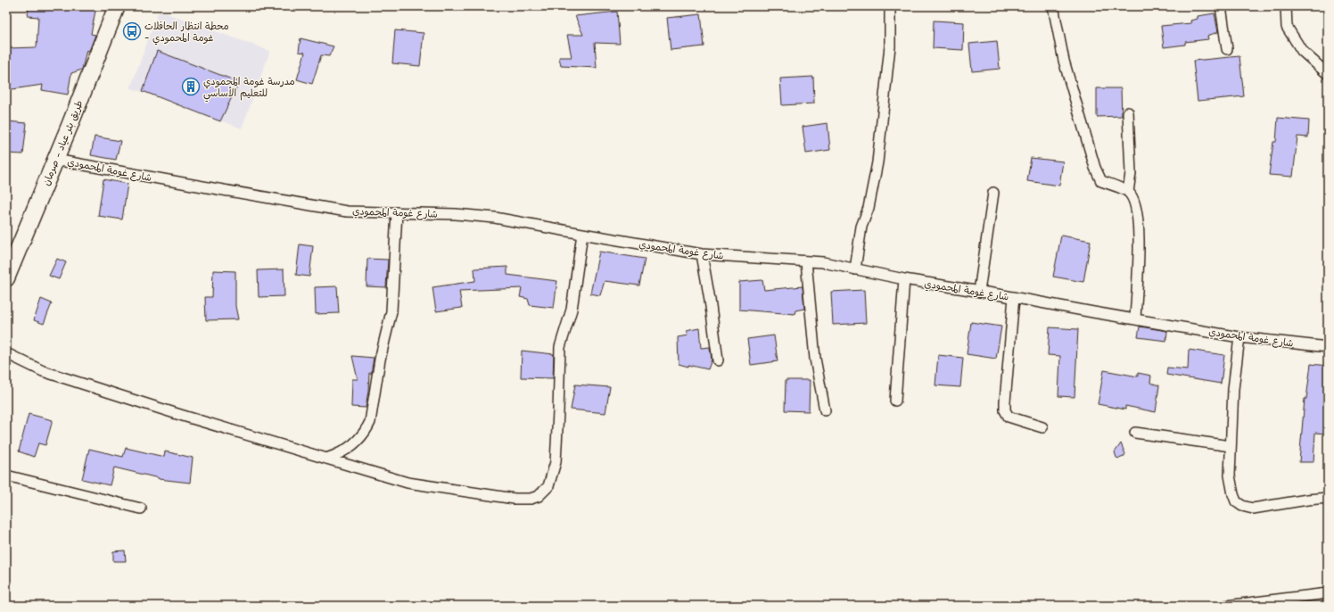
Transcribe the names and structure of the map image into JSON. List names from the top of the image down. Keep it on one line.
{"streets":{"highway":["طريق بئر عياد - صرمان"],"street":["شارع غومة المحمودي"]},"crossings":[["طريق بئر عياد - صرمان","شارع غومة المحمودي"]],"places":{"bus stop":["محطة انتظار الحافلات - غومة المحمودي"],"building":["مدرسة غومة المحمودي للتعليم الأساسي"]}}
